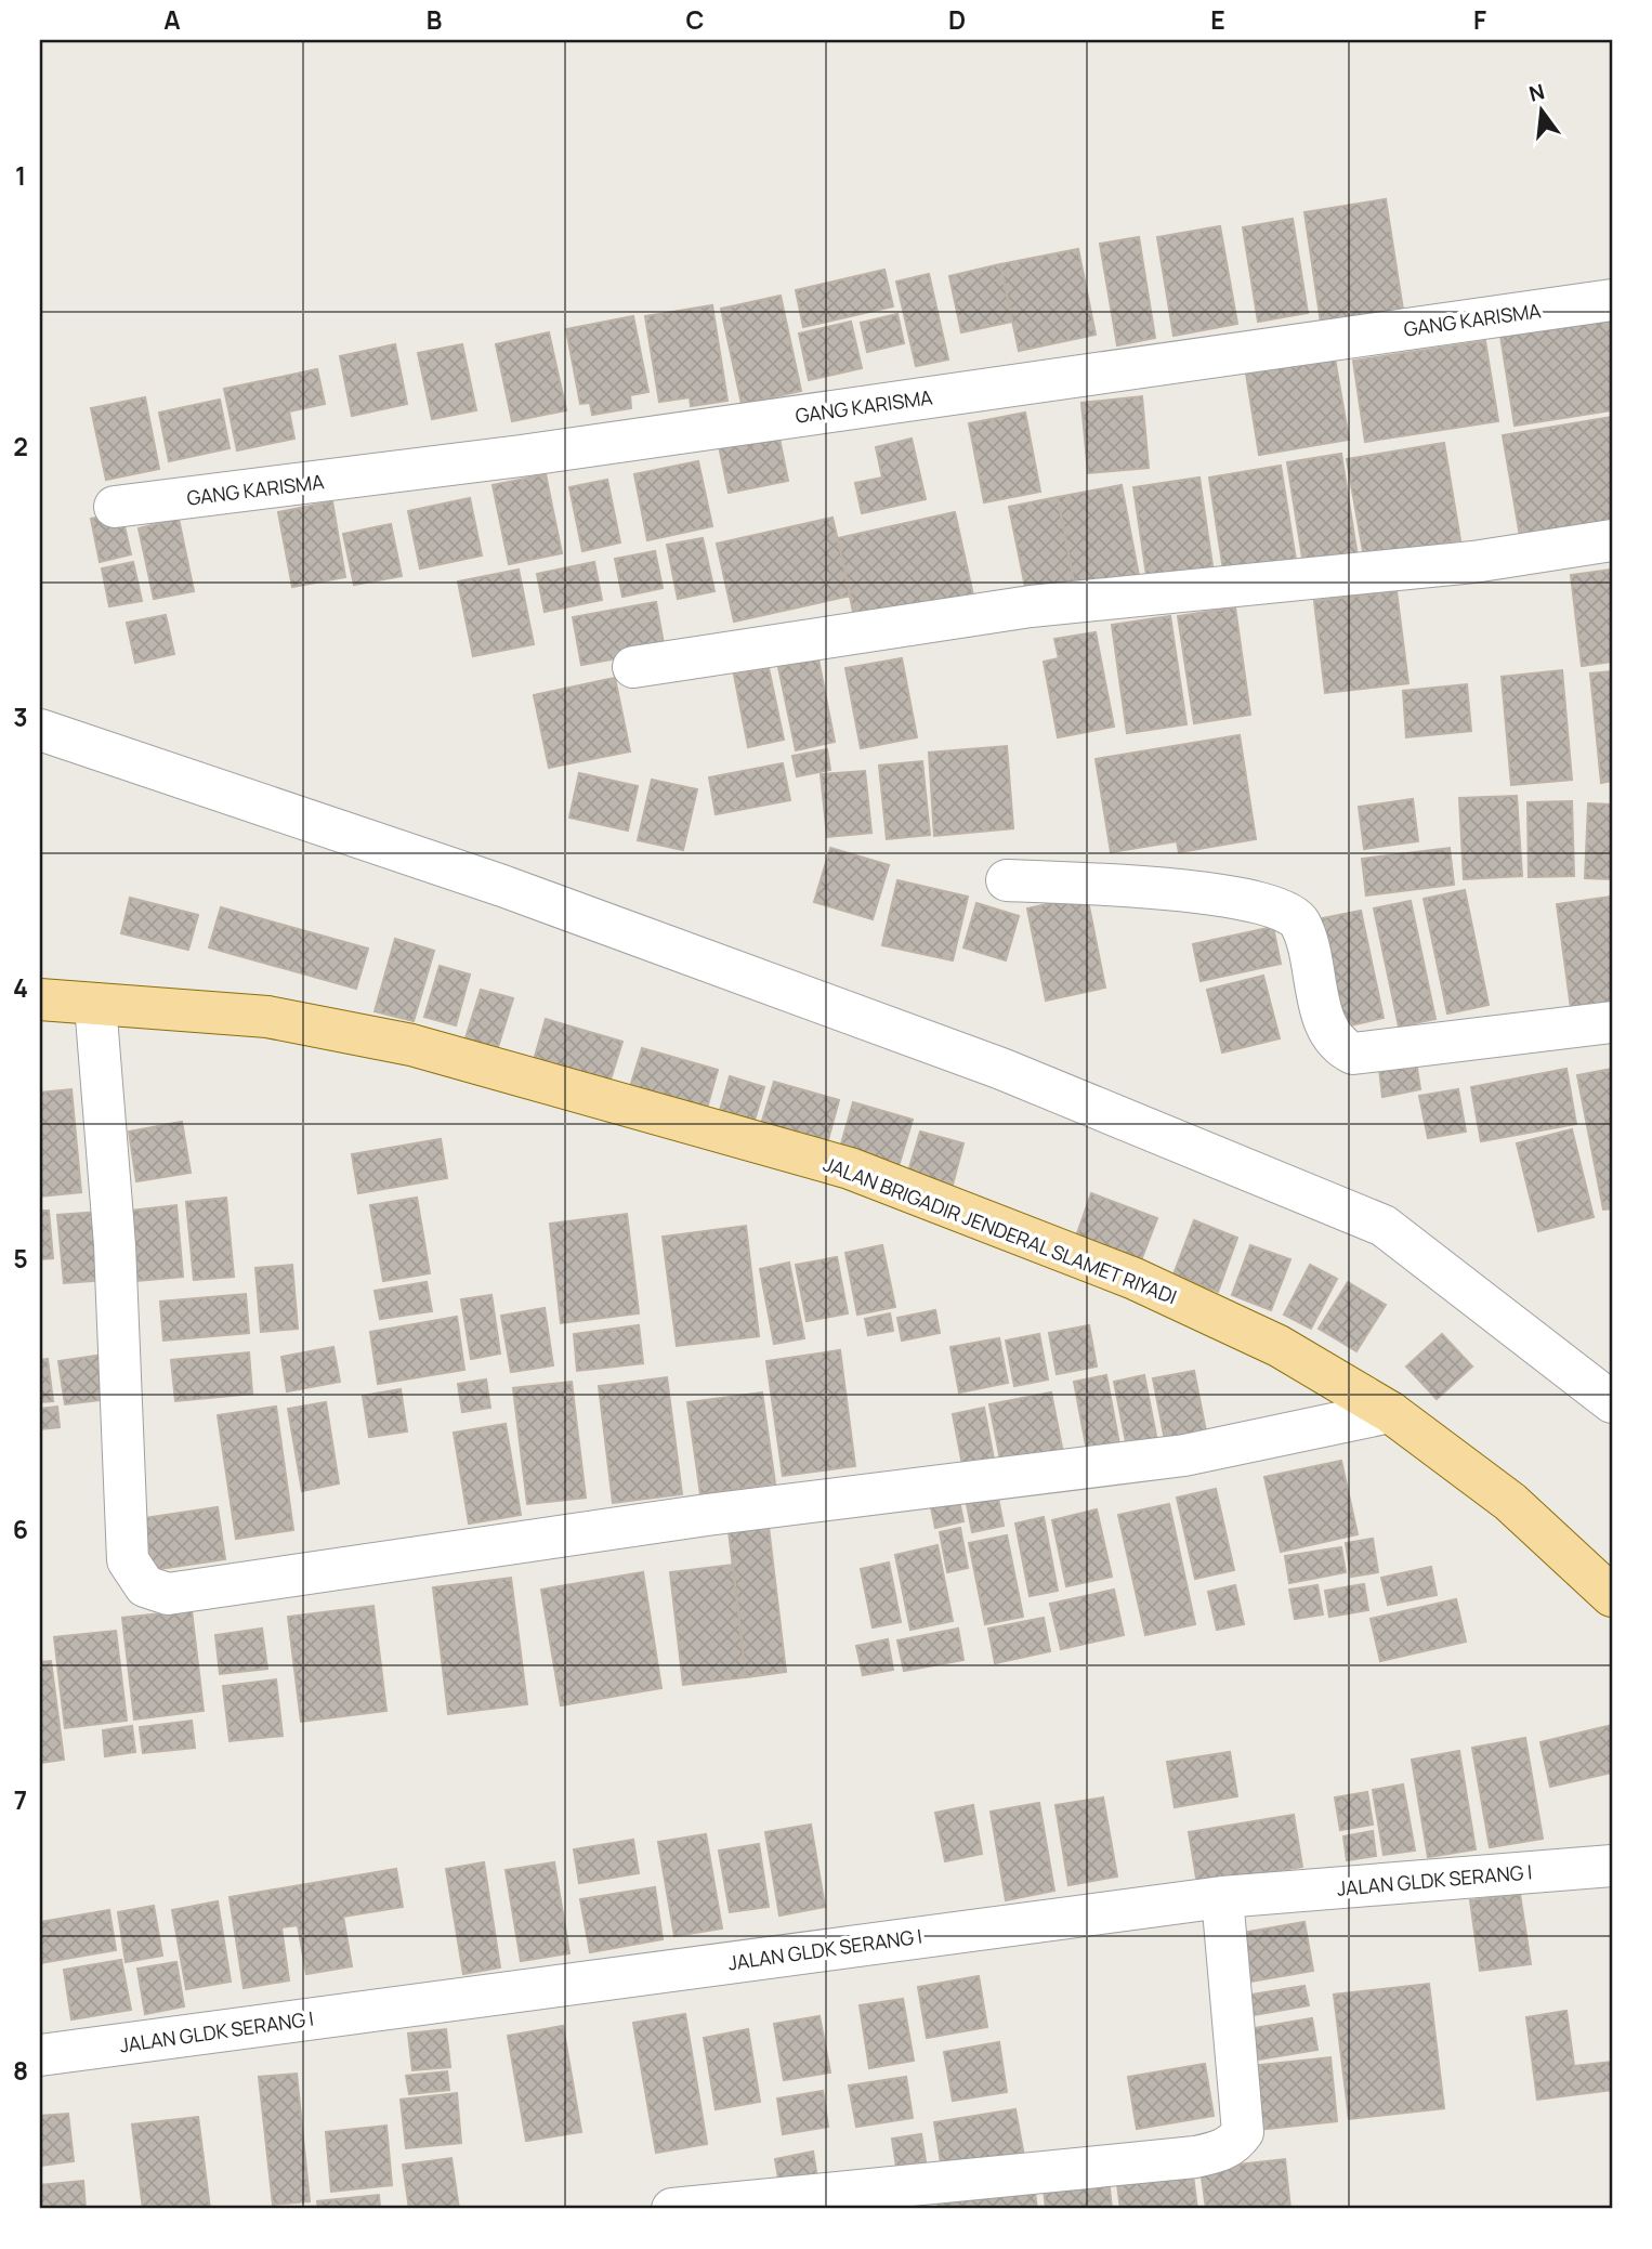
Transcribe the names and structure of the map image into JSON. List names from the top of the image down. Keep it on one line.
{"streets":{"main road":["JALAN BRIGADIR JENDERAL SLAMET RIYADI"],"street":["GANG KARISMA","JALAN GLDK SERANG I"]},"north":"top","grid":{"columns":["A","B","C","D","E","F"],"rows":["1","2","3","4","5","6","7","8"]}}
